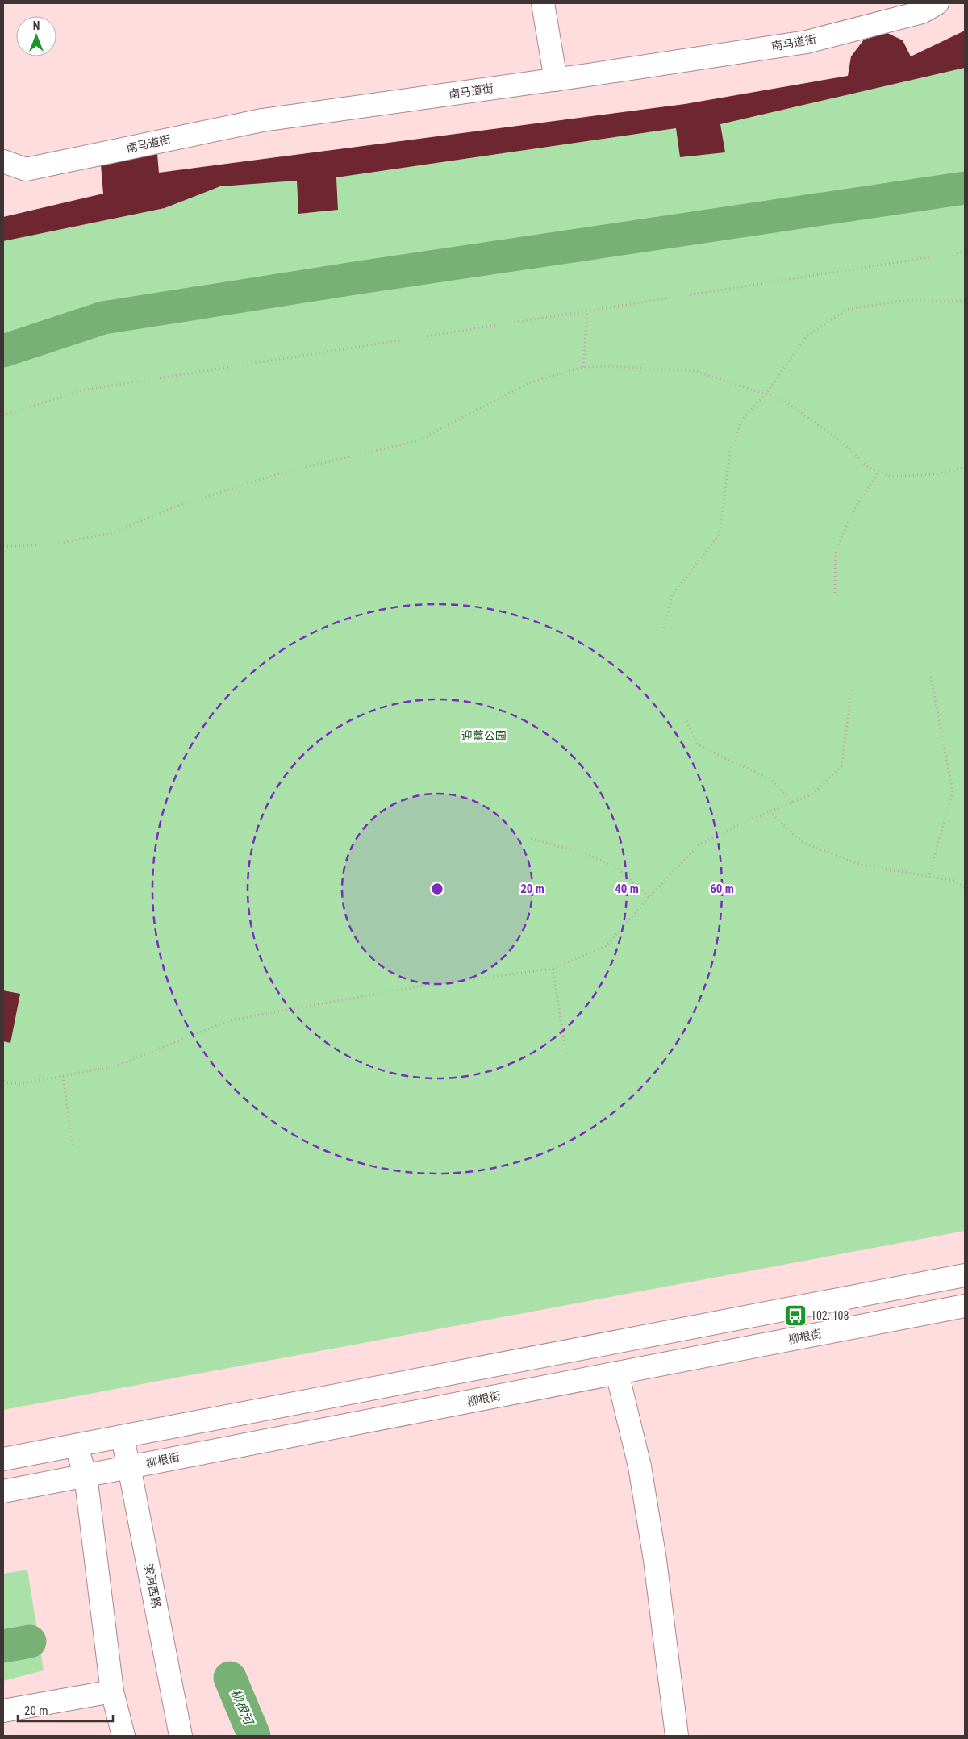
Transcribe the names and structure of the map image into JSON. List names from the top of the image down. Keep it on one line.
{"streets":{"street":["南马道街","柳根街","滨河西路"]},"crossings":[["柳根街","滨河西路"]],"water":["柳根河"],"parks":["迎薰公园"],"places":{"bus stop":["102, 108"]},"scale_bar":"20 m","north":"top","rings":["20 m","40 m","60 m"]}
